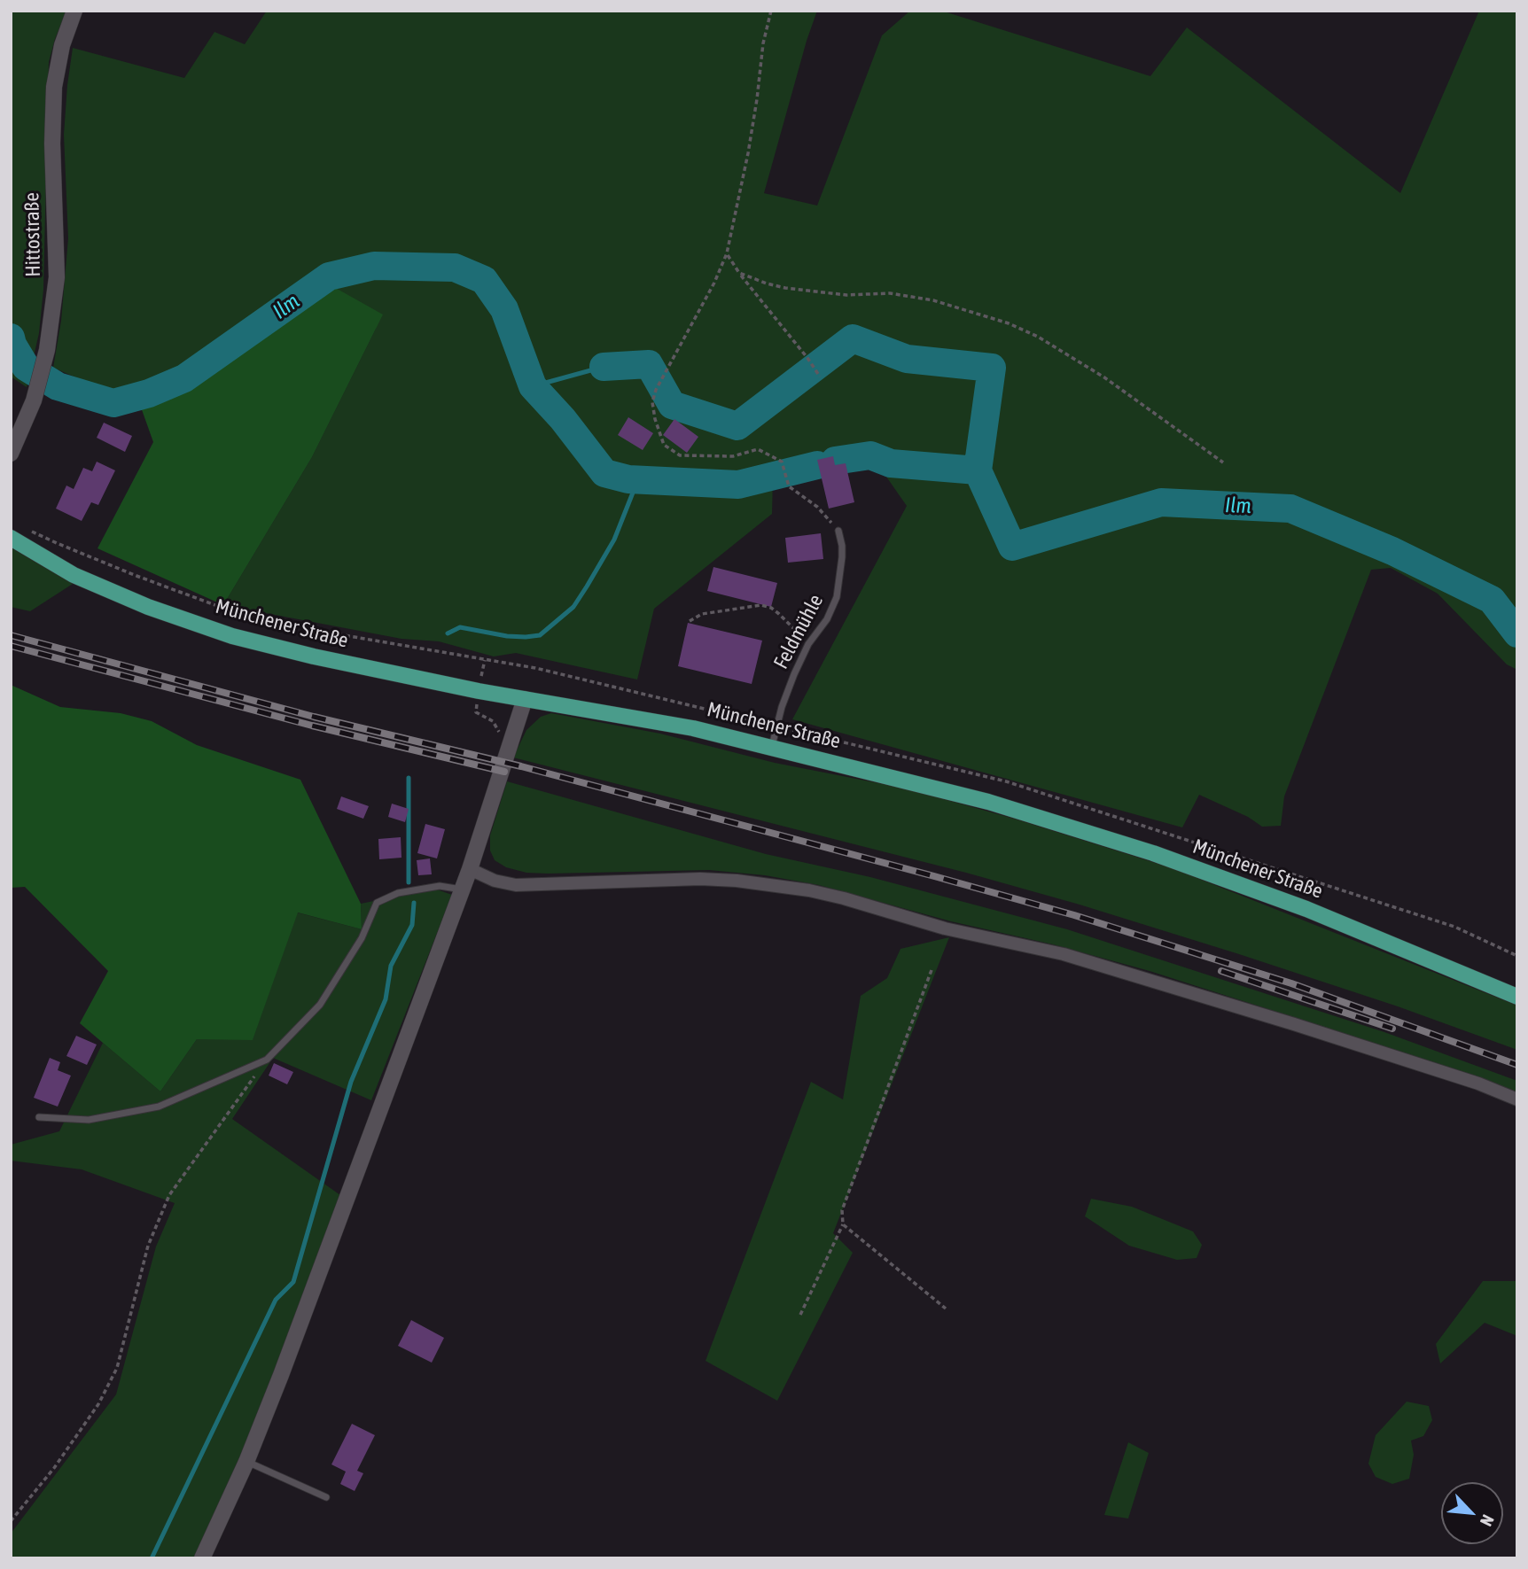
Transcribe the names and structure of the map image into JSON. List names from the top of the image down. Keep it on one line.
{"streets":{"main road":["Münchener Straße"],"street":["Hittostraße"],"lane":["Feldmühle"]},"crossings":[["Münchener Straße","Feldmühle"]],"water":["Ilm"],"north":"bottom right"}
